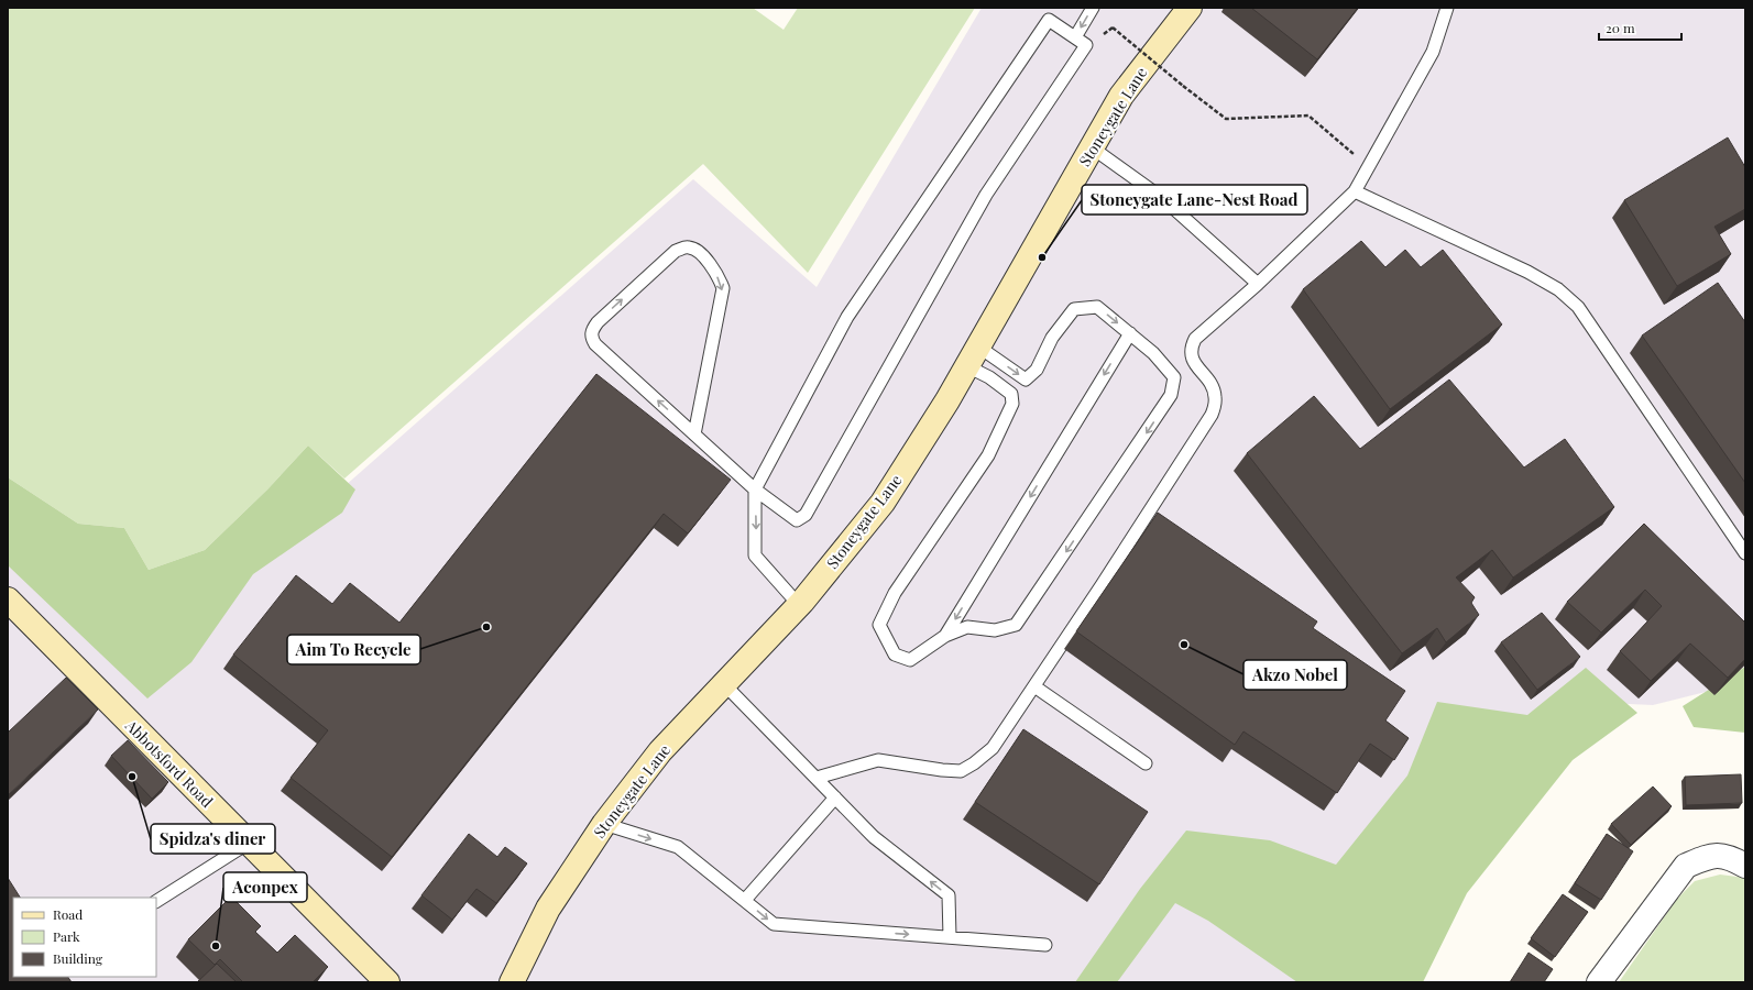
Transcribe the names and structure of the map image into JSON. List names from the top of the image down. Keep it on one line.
{"streets":{"street":["Stoneygate Lane","Abbotsford Road"]},"places":["Stoneygate Lane-Nest Road","Aim To Recycle","Akzo Nobel","Spidza's diner","Aconpex"],"legend":["Road","Park","Building"],"scale_bar":"20 m"}
